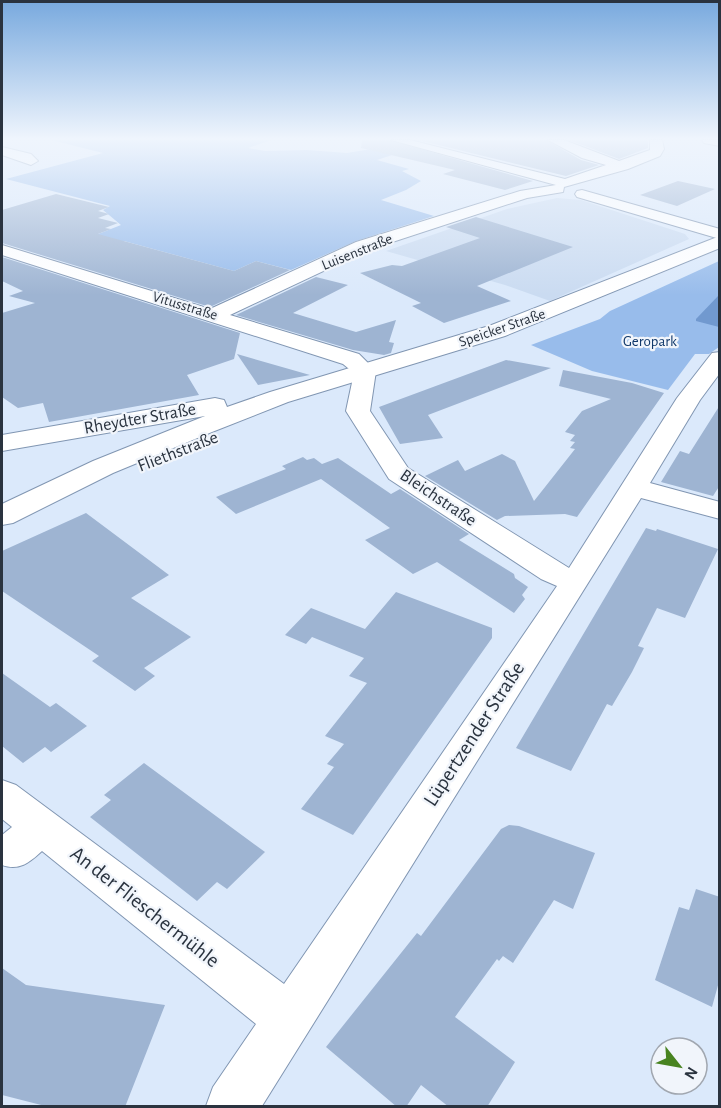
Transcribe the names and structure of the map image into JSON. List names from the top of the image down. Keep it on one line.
{"streets":{"main road":["Speicker Straße","Rheydter Straße","Fliethstraße"],"street":["Luisenstraße","Vitusstraße","Bleichstraße","Lüpertzender Straße","An der Flieschermühle"]},"crossings":[["Luisenstraße","Vitusstraße"],["Vitusstraße","Speicker Straße"],["Vitusstraße","Fliethstraße"],["Vitusstraße","Bleichstraße"],["Speicker Straße","Rheydter Straße"],["Speicker Straße","Fliethstraße"],["Speicker Straße","Bleichstraße"],["Rheydter Straße","Fliethstraße"],["Fliethstraße","Bleichstraße"],["Bleichstraße","Lüpertzender Straße"],["Lüpertzender Straße","An der Flieschermühle"]],"parks":["Geropark"],"north":"bottom right"}
